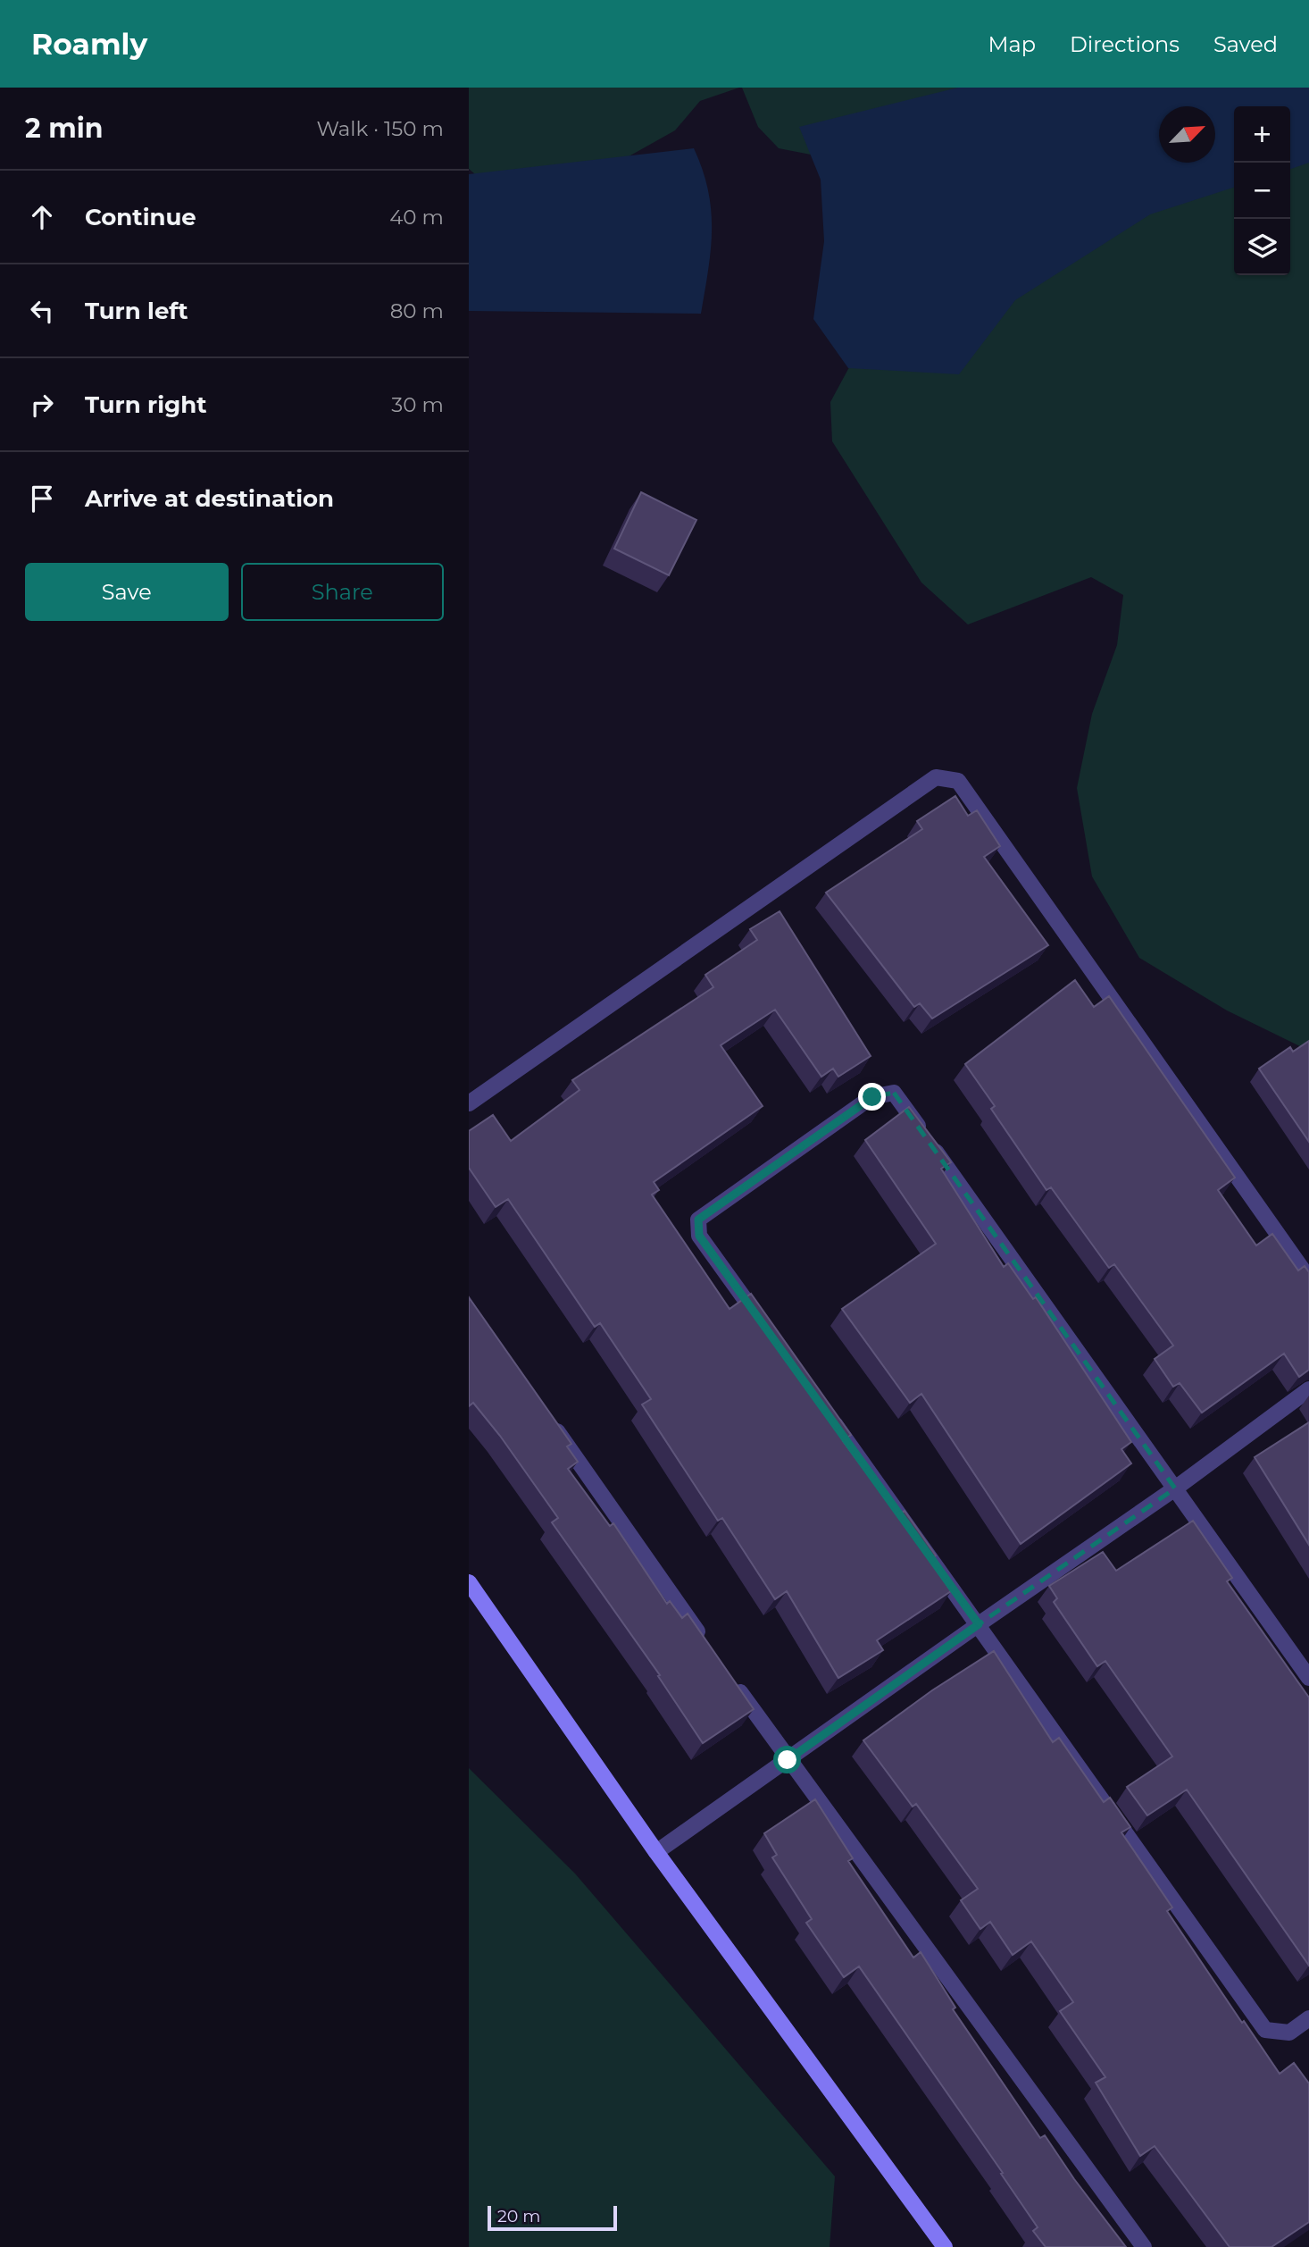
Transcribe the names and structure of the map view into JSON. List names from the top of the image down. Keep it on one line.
{"scale_bar":"20 m","north":"top right","page":{"header":"Roamly","nav":["Map","Directions","Saved"],"heading":["2 min","Walk · 150 m"],"map_buttons":["+","−"],"list":[["Continue","40 m"],["Turn left","80 m"],["Turn right","30 m"],"Arrive at destination"],"buttons":["Save","Share"],"scale":"20 m"}}
